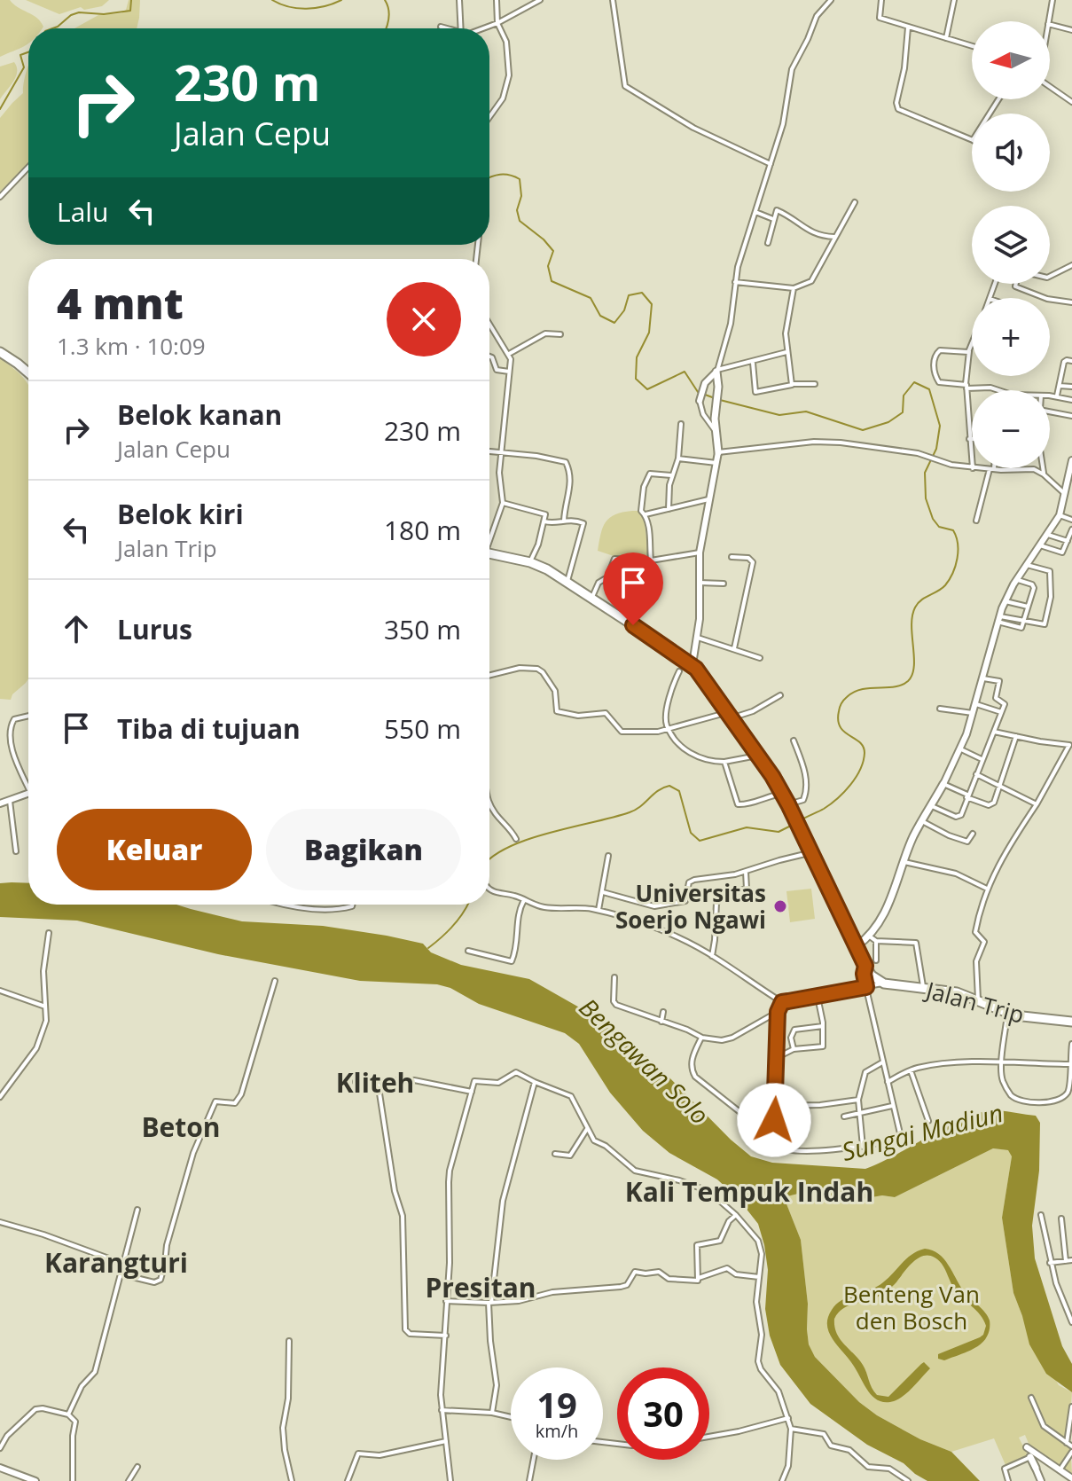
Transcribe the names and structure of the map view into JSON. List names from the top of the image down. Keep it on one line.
{"streets":{"highway":["Jalan Trip"]},"districts":["Kliteh","Beton","Kali Tempuk Indah","Karangturi","Presitan"],"water":["Bengawan Solo","Sungai Madiun"],"parks":["Benteng Van den Bosch"],"places":["Universitas Soerjo Ngawi"],"north":"left","page":{"map_buttons":["+","−"],"turn":["230 m","Jalan Cepu"],"then":"Lalu","heading":["4 mnt","1.3 km · 10:09"],"list":[{"name":"Belok kanan","note":"Jalan Cepu","value":"230 m"},{"name":"Belok kiri","note":"Jalan Trip","value":"180 m"},{"name":"Lurus","value":"350 m"},{"name":"Tiba di tujuan","value":"550 m"}],"buttons":["Keluar","Bagikan"],"speed":"19 km/h","limit":"30"}}
